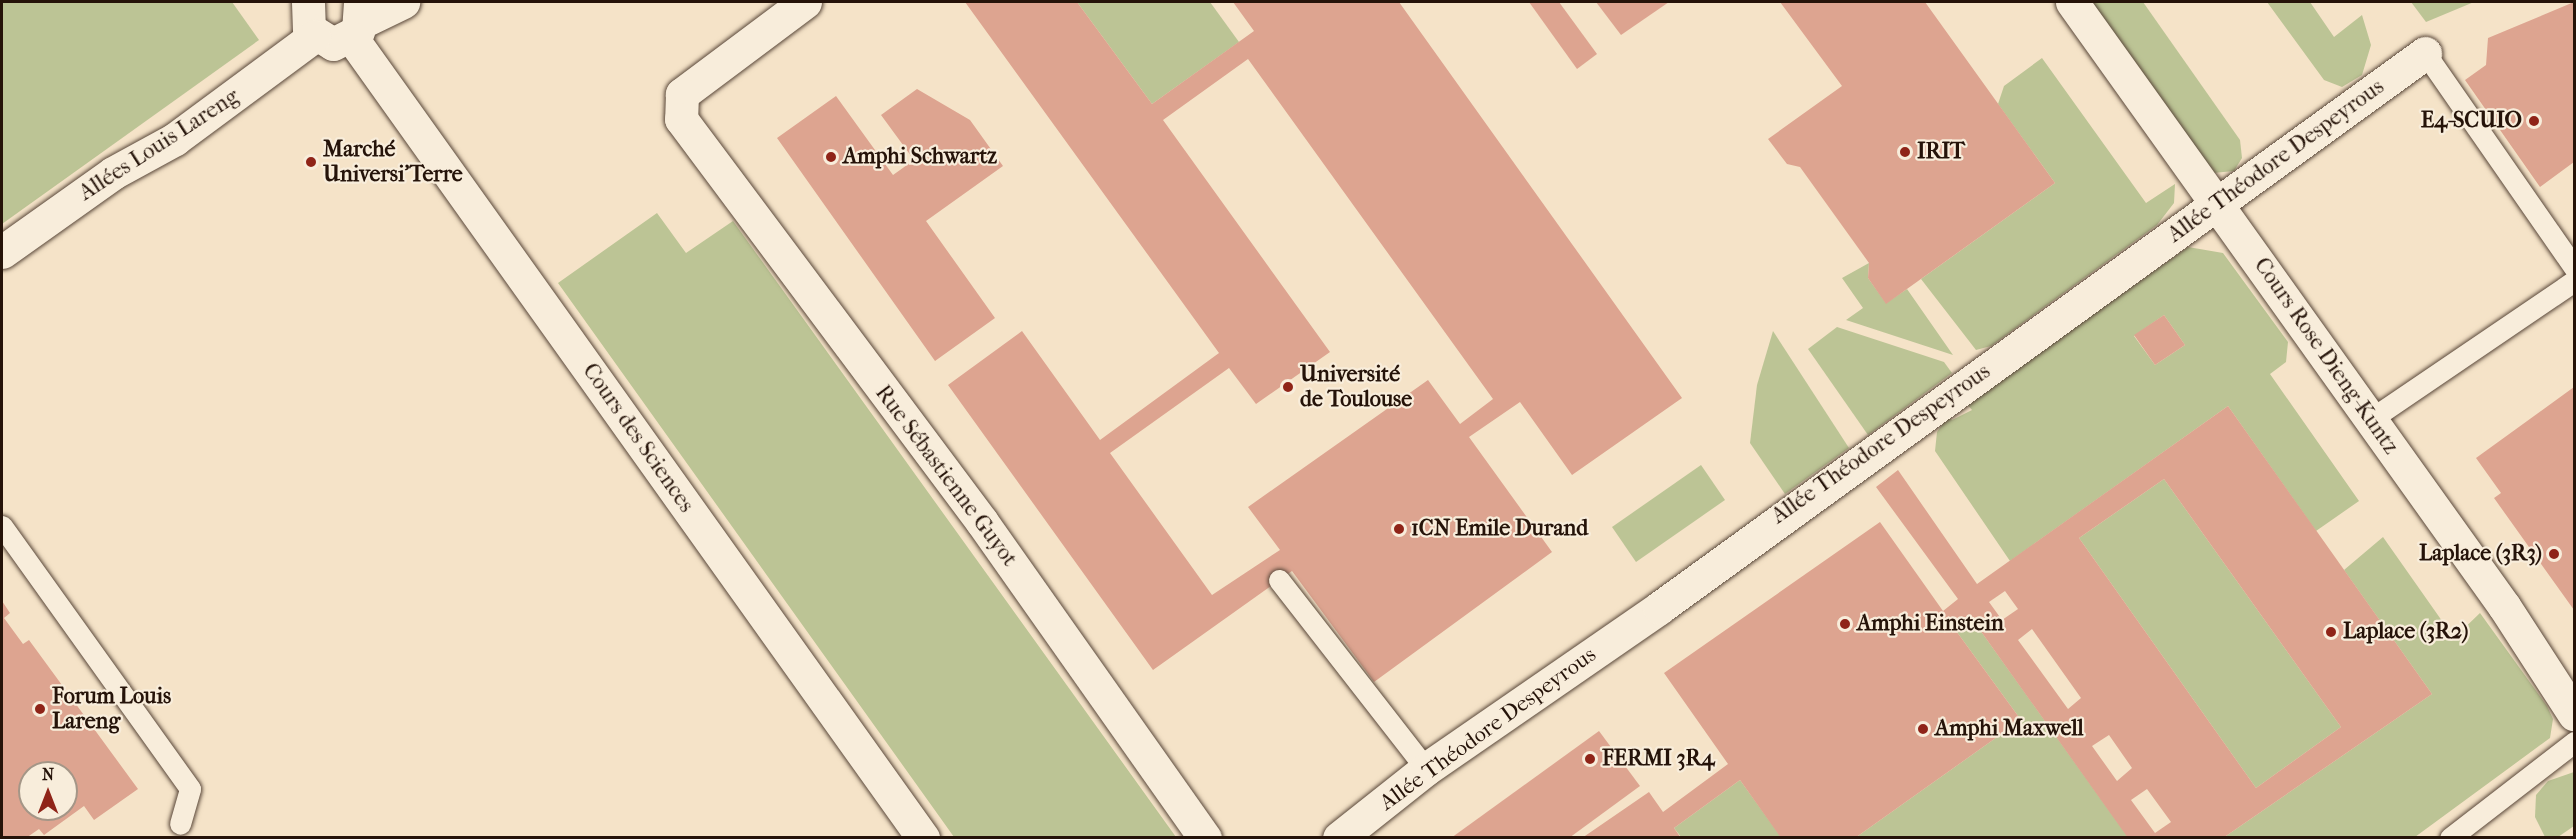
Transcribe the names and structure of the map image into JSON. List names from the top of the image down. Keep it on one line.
{"streets":{"street":["Allées Louis Lareng","Allée Théodore Despeyrous","Cours Rose Dieng-Kuntz","Cours des Sciences","Rue Sébastienne Guyot"]},"crossings":[["Allée Théodore Despeyrous","Cours Rose Dieng-Kuntz"]],"places":["E4-SCUIO","IRIT","Amphi Schwartz","Marché Universi'Terre","Université de Toulouse","1CN Emile Durand","Laplace (3R3)","Amphi Einstein","Laplace (3R2)","Forum Louis Lareng","Amphi Maxwell","FERMI 3R4"],"north":"top"}
